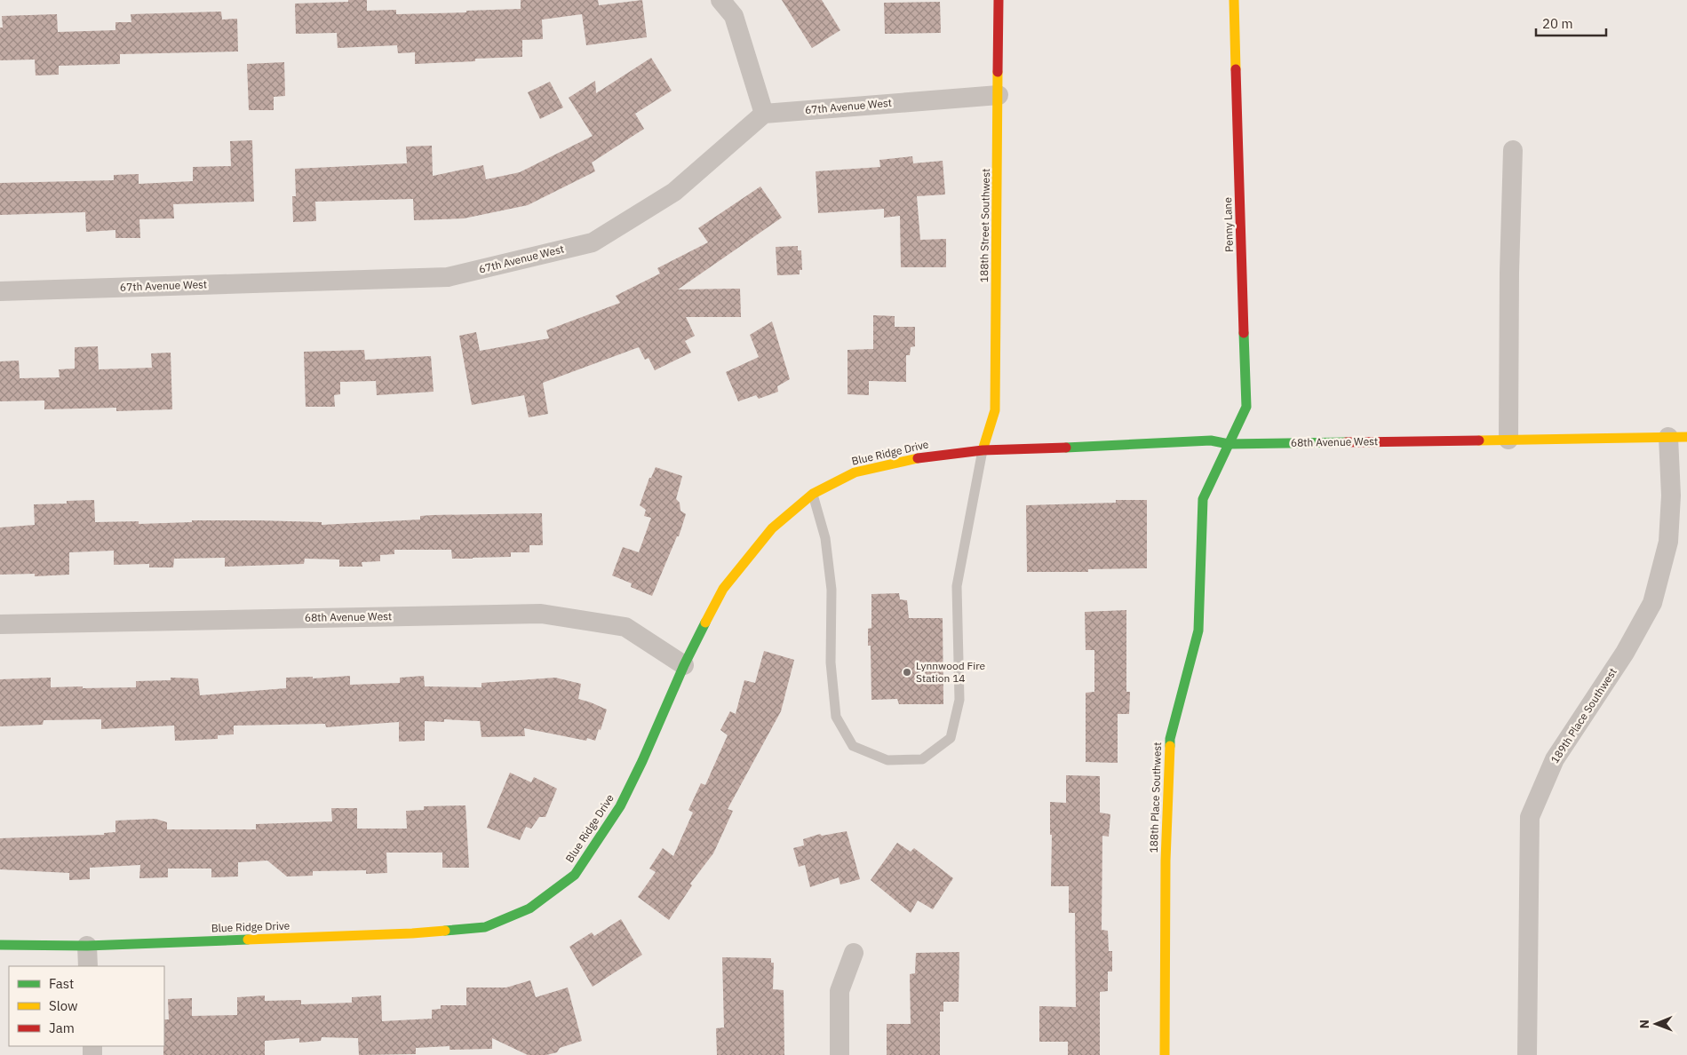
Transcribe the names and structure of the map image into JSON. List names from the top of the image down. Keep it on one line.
{"streets":{"street":["67th Avenue West","Penny Lane","188th Street Southwest","68th Avenue West","Blue Ridge Drive","189th Place Southwest","188th Place Southwest"]},"crossings":[["67th Avenue West","188th Street Southwest"],["Penny Lane","68th Avenue West"],["Penny Lane","188th Place Southwest"],["188th Street Southwest","68th Avenue West"],["188th Street Southwest","Blue Ridge Drive"],["68th Avenue West","Blue Ridge Drive"],["68th Avenue West","189th Place Southwest"],["68th Avenue West","188th Place Southwest"]],"places":["Lynnwood Fire Station 14"],"legend":["Fast","Slow","Jam"],"scale_bar":"20 m","north":"left"}
